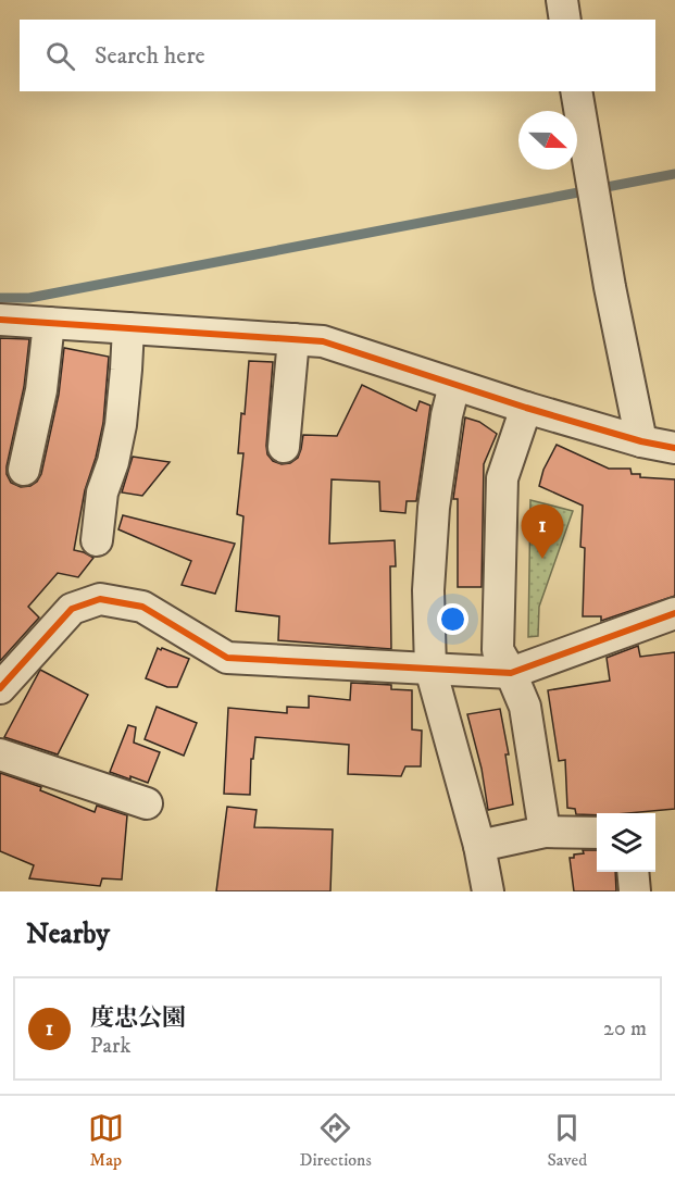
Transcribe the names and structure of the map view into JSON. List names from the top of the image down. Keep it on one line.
{"north":"right","page":{"search":"Search here","pins":"1","heading":"Nearby","list":[{"mark":"1","name":"度忠公園","note":"Park","value":"20 m"}],"nav":["Map","Directions","Saved"]}}
